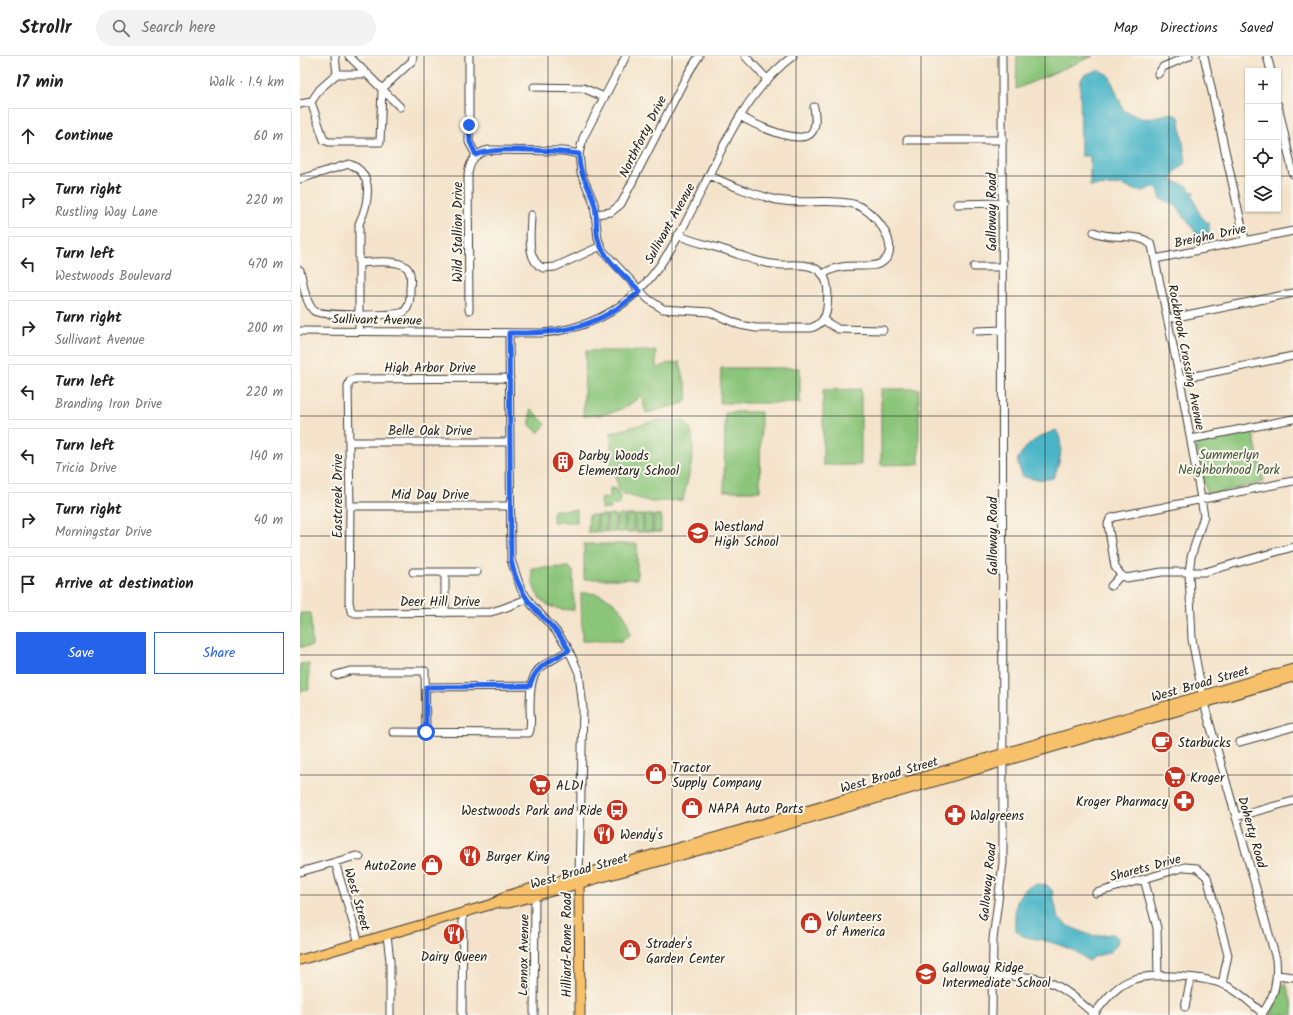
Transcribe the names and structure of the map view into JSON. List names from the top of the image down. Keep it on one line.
{"streets":{"main road":["West Broad Street","Hilliard-Rome Road"],"street":["Northforty Drive","Galloway Road","Sullivant Avenue","Wild Stallion Drive","Breigha Drive","Rockbrook Crossing Avenue","High Arbor Drive","Belle Oak Drive","Mid Day Drive","Eastcreek Drive","Deer Hill Drive","Doherty Road","Sharets Drive","West Street","Lennox Avenue"]},"crossings":[["Galloway Road","West Broad Street"],["Breigha Drive","Rockbrook Crossing Avenue"],["Rockbrook Crossing Avenue","West Broad Street"],["Rockbrook Crossing Avenue","Doherty Road"],["High Arbor Drive","Eastcreek Drive"],["Belle Oak Drive","Eastcreek Drive"],["Mid Day Drive","Eastcreek Drive"],["Eastcreek Drive","Deer Hill Drive"],["West Broad Street","Doherty Road"],["West Broad Street","West Street"],["West Broad Street","Hilliard-Rome Road"],["West Broad Street","Lennox Avenue"]],"parks":["Summerlyn Neighborhood Park"],"places":{"building":["Darby Woods Elementary School"],"school or university":["Westland High School","Galloway Ridge Intermediate School"],"cafe":["Starbucks"],"shop":["Tractor Supply Company","NAPA Auto Parts","AutoZone","Volunteers of America","Strader's Garden Center"],"supermarket":["Kroger","ALDI"],"pharmacy":["Kroger Pharmacy","Walgreens"],"bus stop":["Westwoods Park and Ride"],"restaurant":["Wendy's","Burger King","Dairy Queen"]},"page":{"header":"Strollr","search":"Search here","nav":["Map","Directions","Saved"],"heading":["17 min","Walk · 1.4 km"],"map_buttons":["+","−"],"list":[["Continue","60 m"],["Turn right","Rustling Way Lane","220 m"],["Turn left","Westwoods Boulevard","470 m"],["Turn right","Sullivant Avenue","200 m"],["Turn left","Branding Iron Drive","220 m"],["Turn left","Tricia Drive","140 m"],["Turn right","Morningstar Drive","40 m"],"Arrive at destination"],"buttons":["Save","Share"]}}
